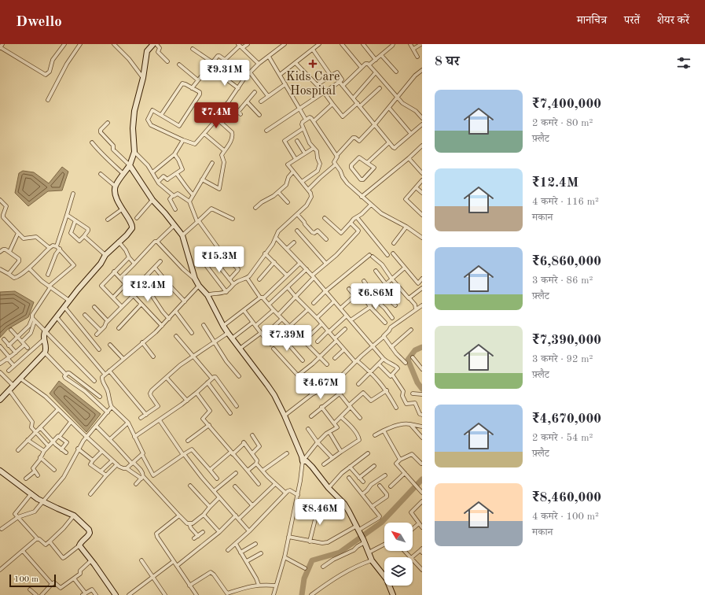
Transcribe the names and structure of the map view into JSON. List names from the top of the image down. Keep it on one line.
{"places":{"health":["Kids Care Hospital"]},"scale_bar":"100 m","north":"top left","page":{"header":"Dwello","nav":["मानचित्र","परतें","शेयर करें"],"heading":"8 घर","price":["₹9.31M","₹7.4M","₹15.3M","₹12.4M","₹6.86M","₹7.39M","₹4.67M","₹8.46M"],"list":[{"name":"₹7,400,000","note":"2 कमरे · 80 m² · फ़्लैट"},{"name":"₹12.4M","note":"4 कमरे · 116 m² · मकान"},{"name":"₹6,860,000","note":"3 कमरे · 86 m² · फ़्लैट"},{"name":"₹7,390,000","note":"3 कमरे · 92 m² · फ़्लैट"},{"name":"₹4,670,000","note":"2 कमरे · 54 m² · फ़्लैट"},{"name":"₹8,460,000","note":"4 कमरे · 100 m² · मकान"}],"scale":"100 m"}}
